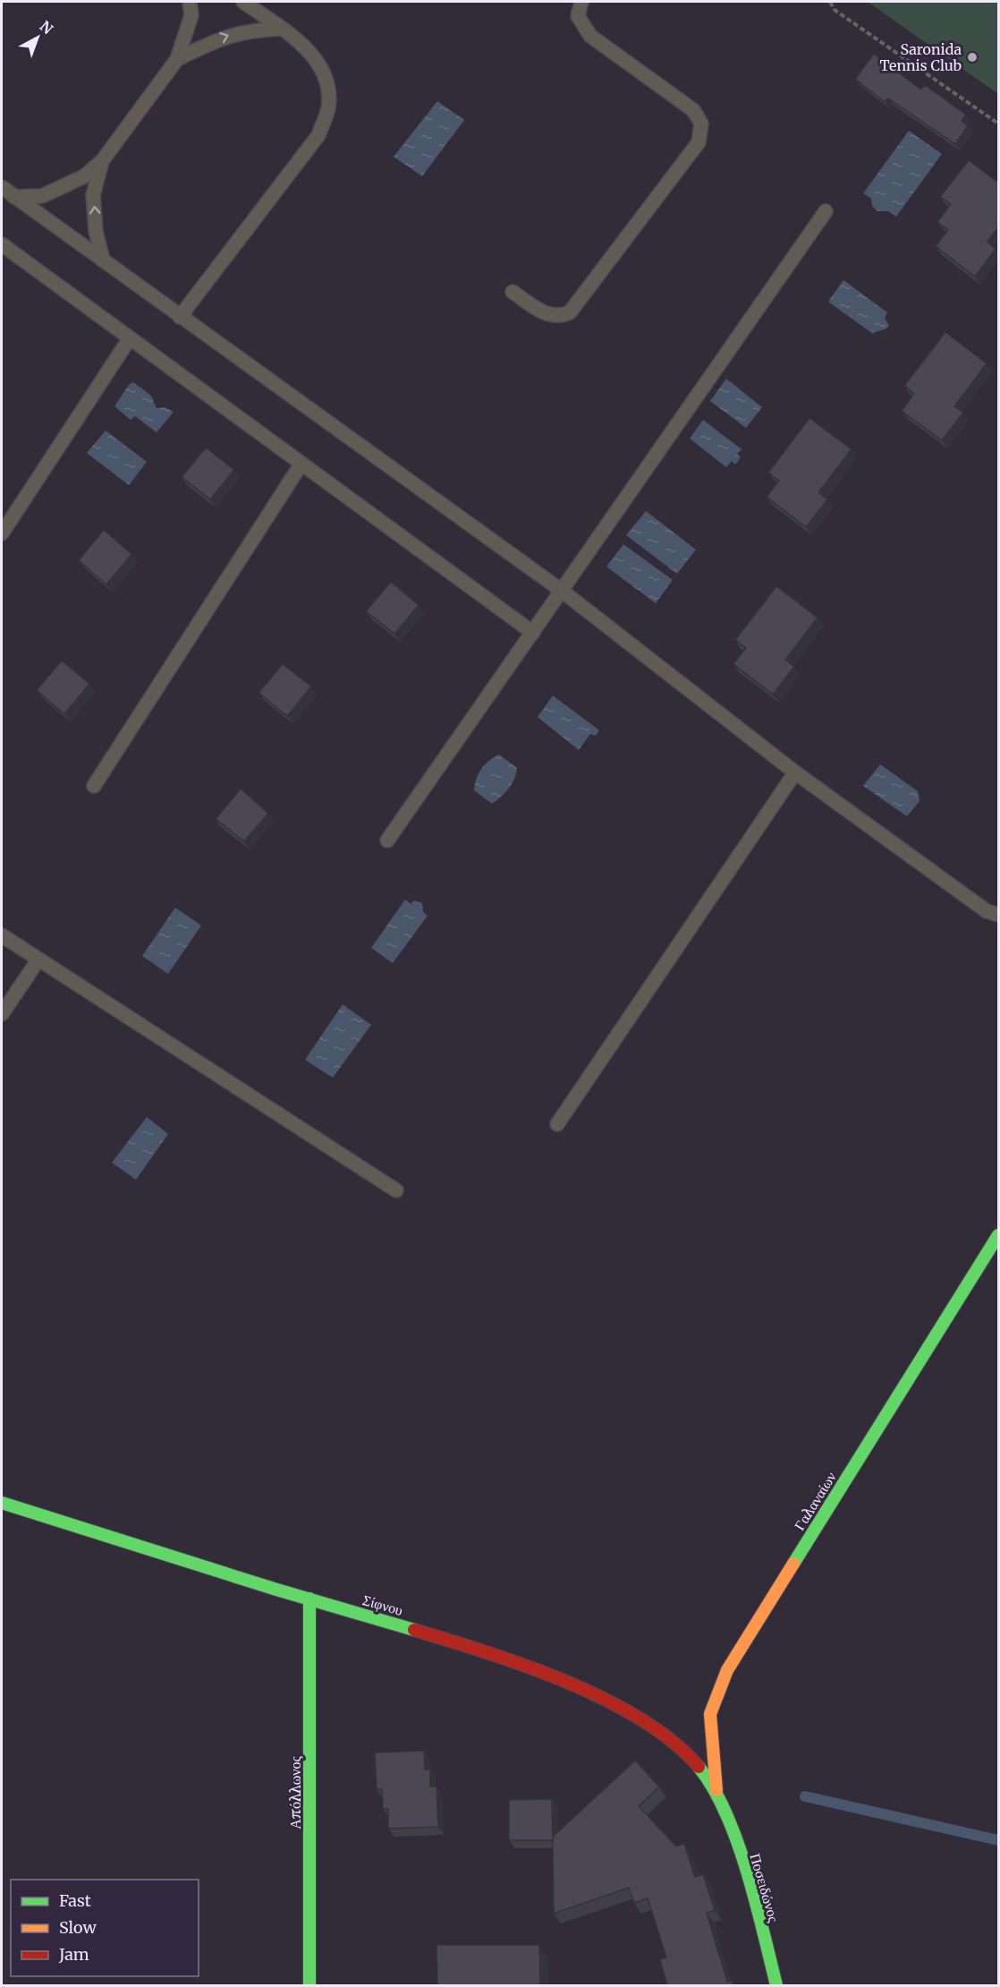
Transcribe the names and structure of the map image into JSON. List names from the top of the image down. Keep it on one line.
{"streets":{"street":["Γαλαναίων","Σίφνου","Απόλλωνος","Ποσειδώνος"]},"crossings":[["Γαλαναίων","Σίφνου"],["Γαλαναίων","Ποσειδώνος"],["Σίφνου","Απόλλωνος"],["Σίφνου","Ποσειδώνος"]],"places":["Saronida Tennis Club"],"legend":["Fast","Slow","Jam"],"north":"top right"}
